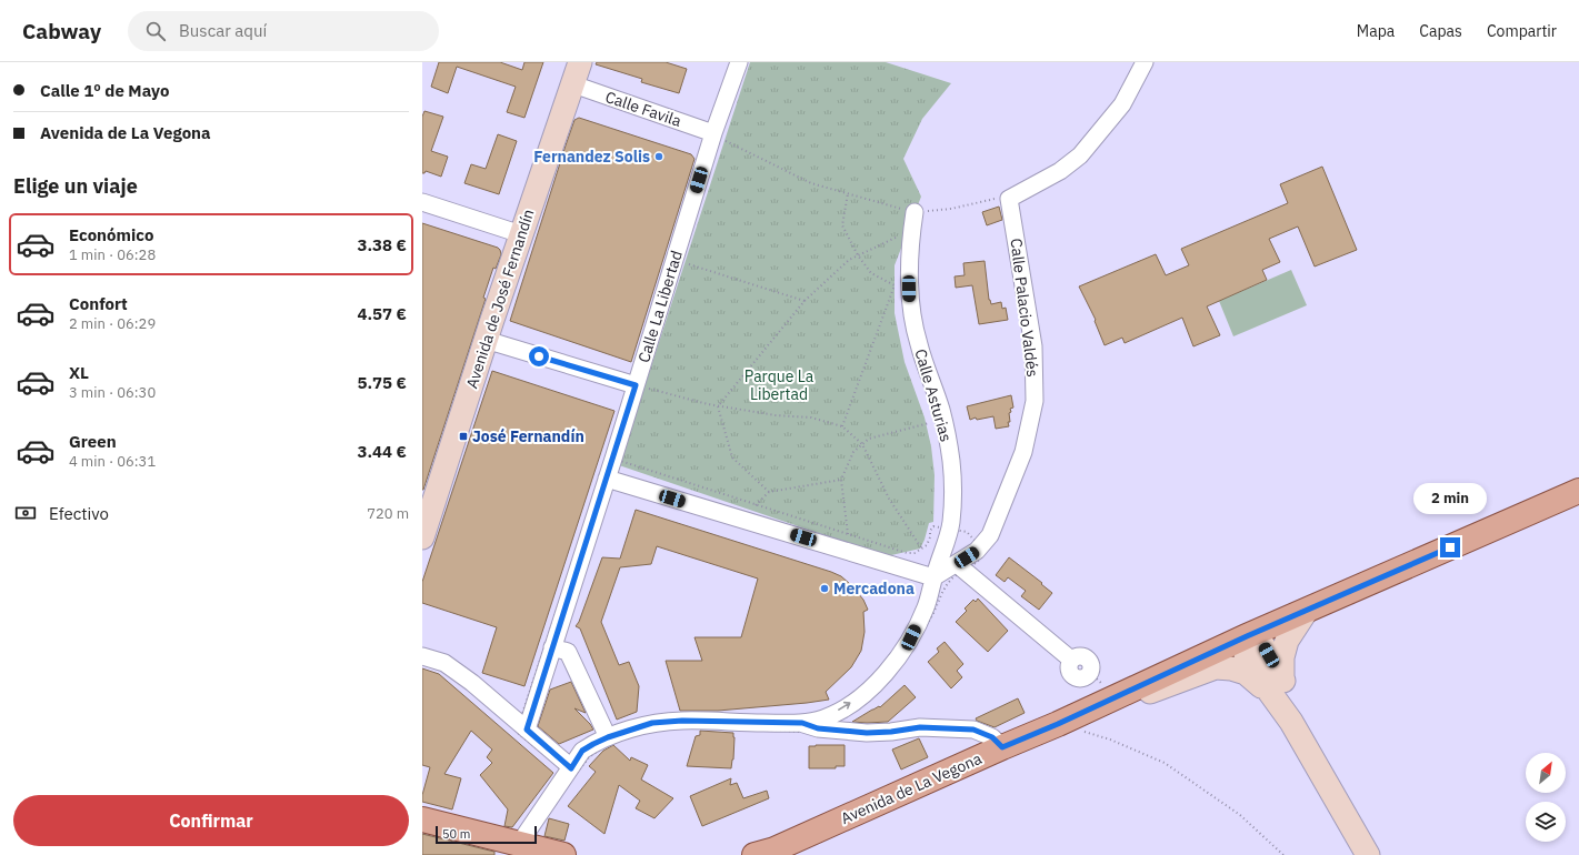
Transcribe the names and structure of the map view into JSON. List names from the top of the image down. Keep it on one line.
{"streets":{"main road":["Avenida de La Vegona"],"street":["Calle Favila","Avenida de José Fernandín","Calle La Libertad","Calle Palacio Valdés","Calle Asturias"]},"crossings":[["Calle Favila","Avenida de José Fernandín"],["Calle Favila","Calle La Libertad"],["Calle Palacio Valdés","Calle Asturias"]],"parks":["Parque La Libertad"],"places":{"other":["Fernandez Solis","Mercadona"],"transit":["José Fernandín"]},"scale_bar":"50 m","north":"top right","page":{"header":"Cabway","search":"Buscar aquí","nav":["Mapa","Capas","Compartir"],"banner":["Calle 1º de Mayo","Avenida de La Vegona"],"heading":"Elige un viaje","list":[{"name":"Económico","note":"1 min · 06:28","value":"3.38 €"},{"name":"Confort","note":"2 min · 06:29","value":"4.57 €"},{"name":"XL","note":"3 min · 06:30","value":"5.75 €"},{"name":"Green","note":"4 min · 06:31","value":"3.44 €"}],"bubble":"2 min","pay":["Efectivo","720 m"],"buttons":"Confirmar","scale":"50 m"}}
